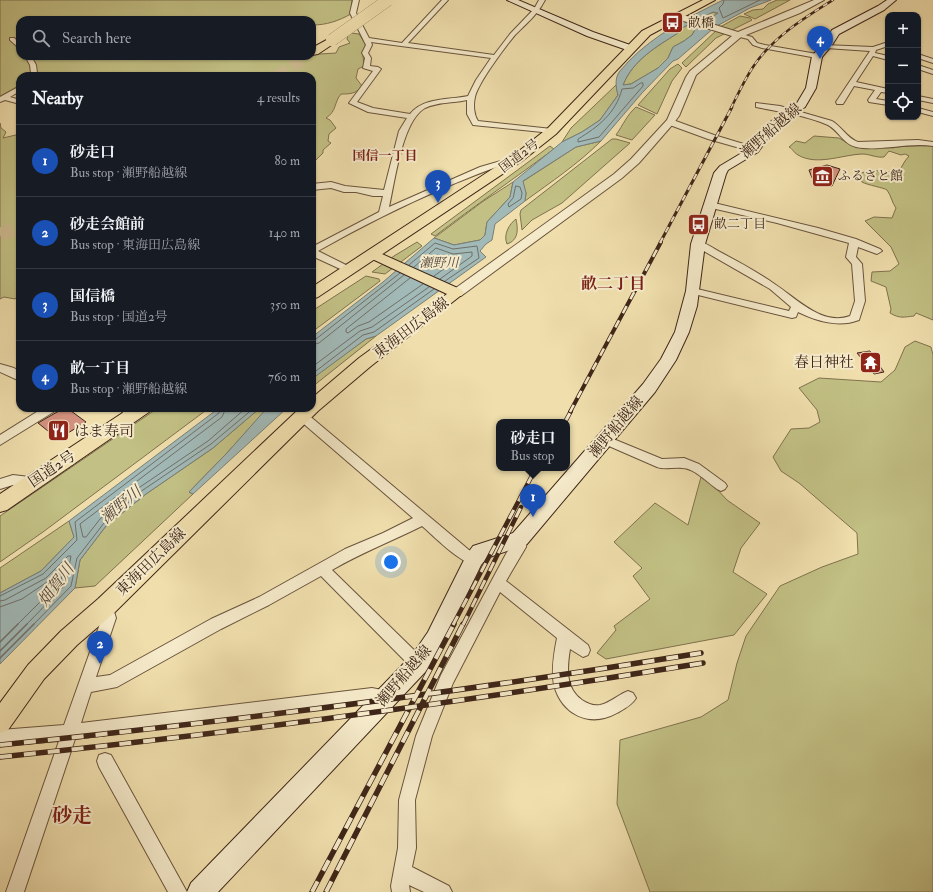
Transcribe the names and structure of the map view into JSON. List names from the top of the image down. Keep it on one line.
{"streets":{"highway":["国道2号"],"main road":["瀬野船越線","東海田広島線"]},"crossings":[["国道2号","東海田広島線"]],"districts":["国信一丁目","畝二丁目","砂走"],"water":["瀬野川","畑賀川"],"places":{"bus stop":["畝橋","畝二丁目"],"museum":["ふるさと館"],"temple":["春日神社"],"restaurant":["はま寿司"]},"page":{"map_buttons":["+","−"],"search":"Search here","pins":["4","3","1","2"],"heading":["Nearby","4 results"],"list":[{"mark":"1","name":"砂走口","note":"Bus stop · 瀬野船越線","value":"80 m"},{"mark":"2","name":"砂走会館前","note":"Bus stop · 東海田広島線","value":"140 m"},{"mark":"3","name":"国信橋","note":"Bus stop · 国道2号","value":"350 m"},{"mark":"4","name":"畝一丁目","note":"Bus stop · 瀬野船越線","value":"760 m"}],"popup":["砂走口","Bus stop"]}}
